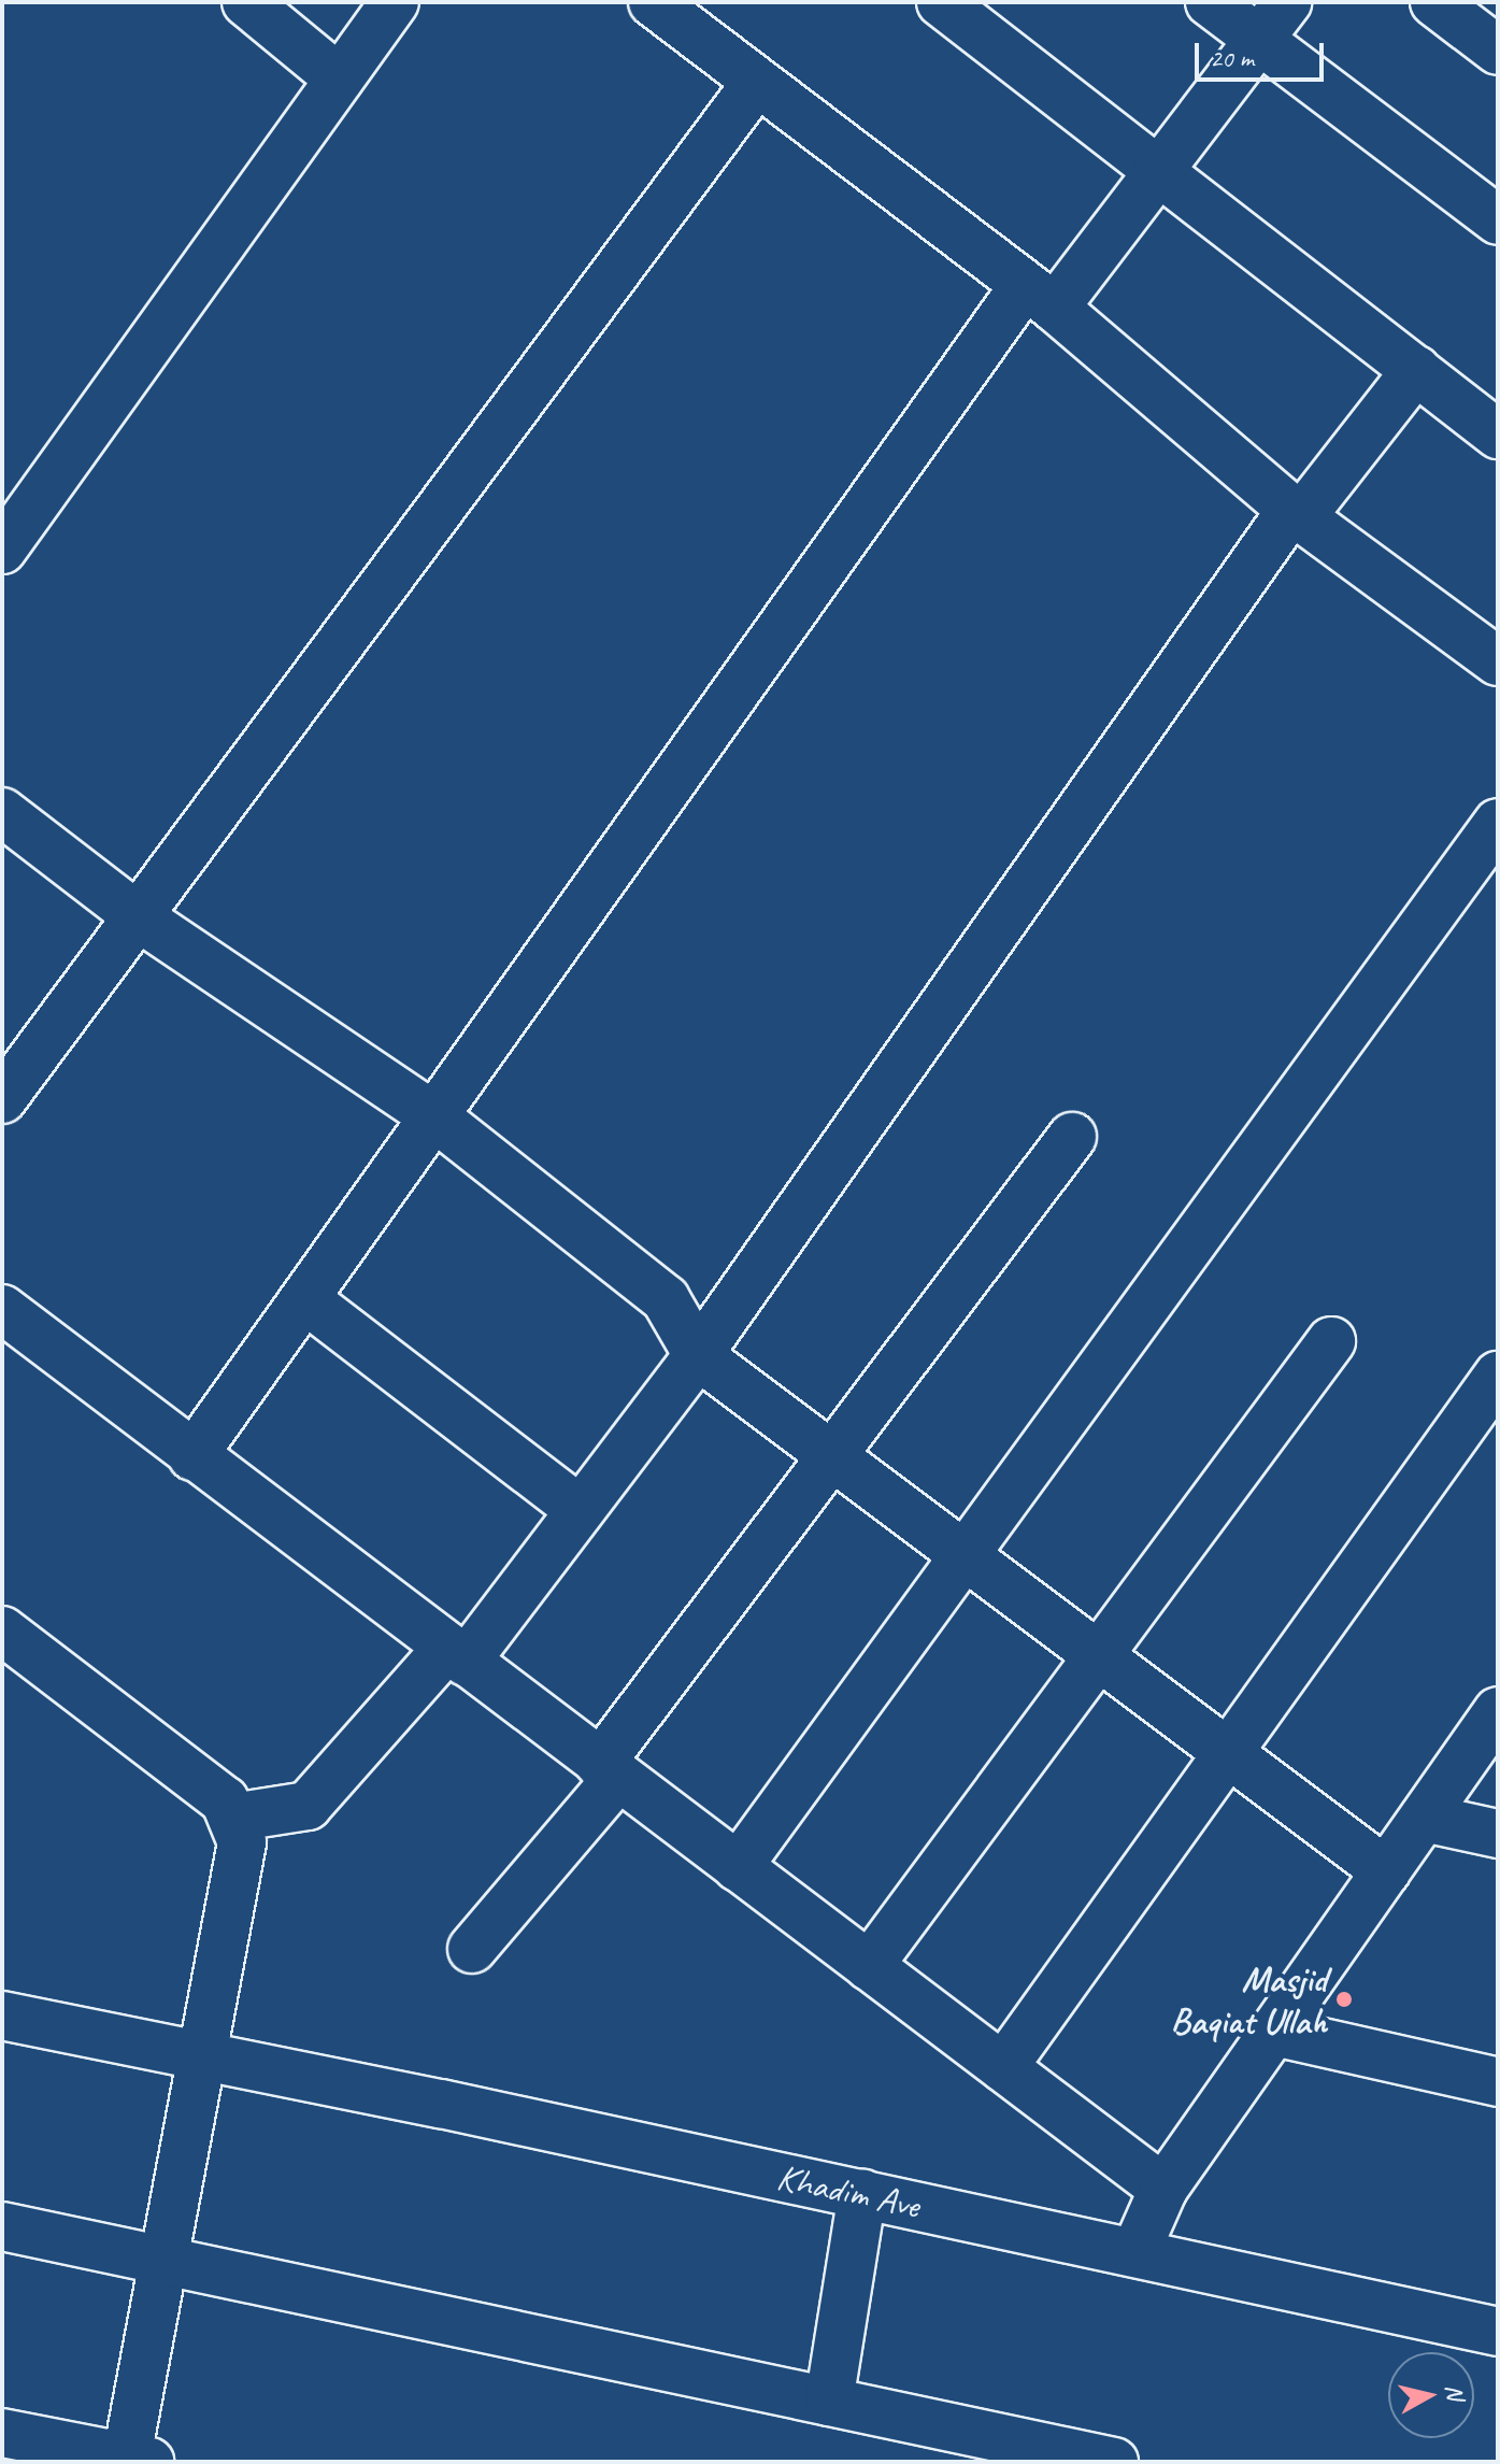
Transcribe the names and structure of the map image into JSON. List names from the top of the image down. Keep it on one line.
{"streets":{"street":["Khadim Ave"]},"places":["Masjid Baqiat Ullah"],"scale_bar":"20 m","north":"right"}
